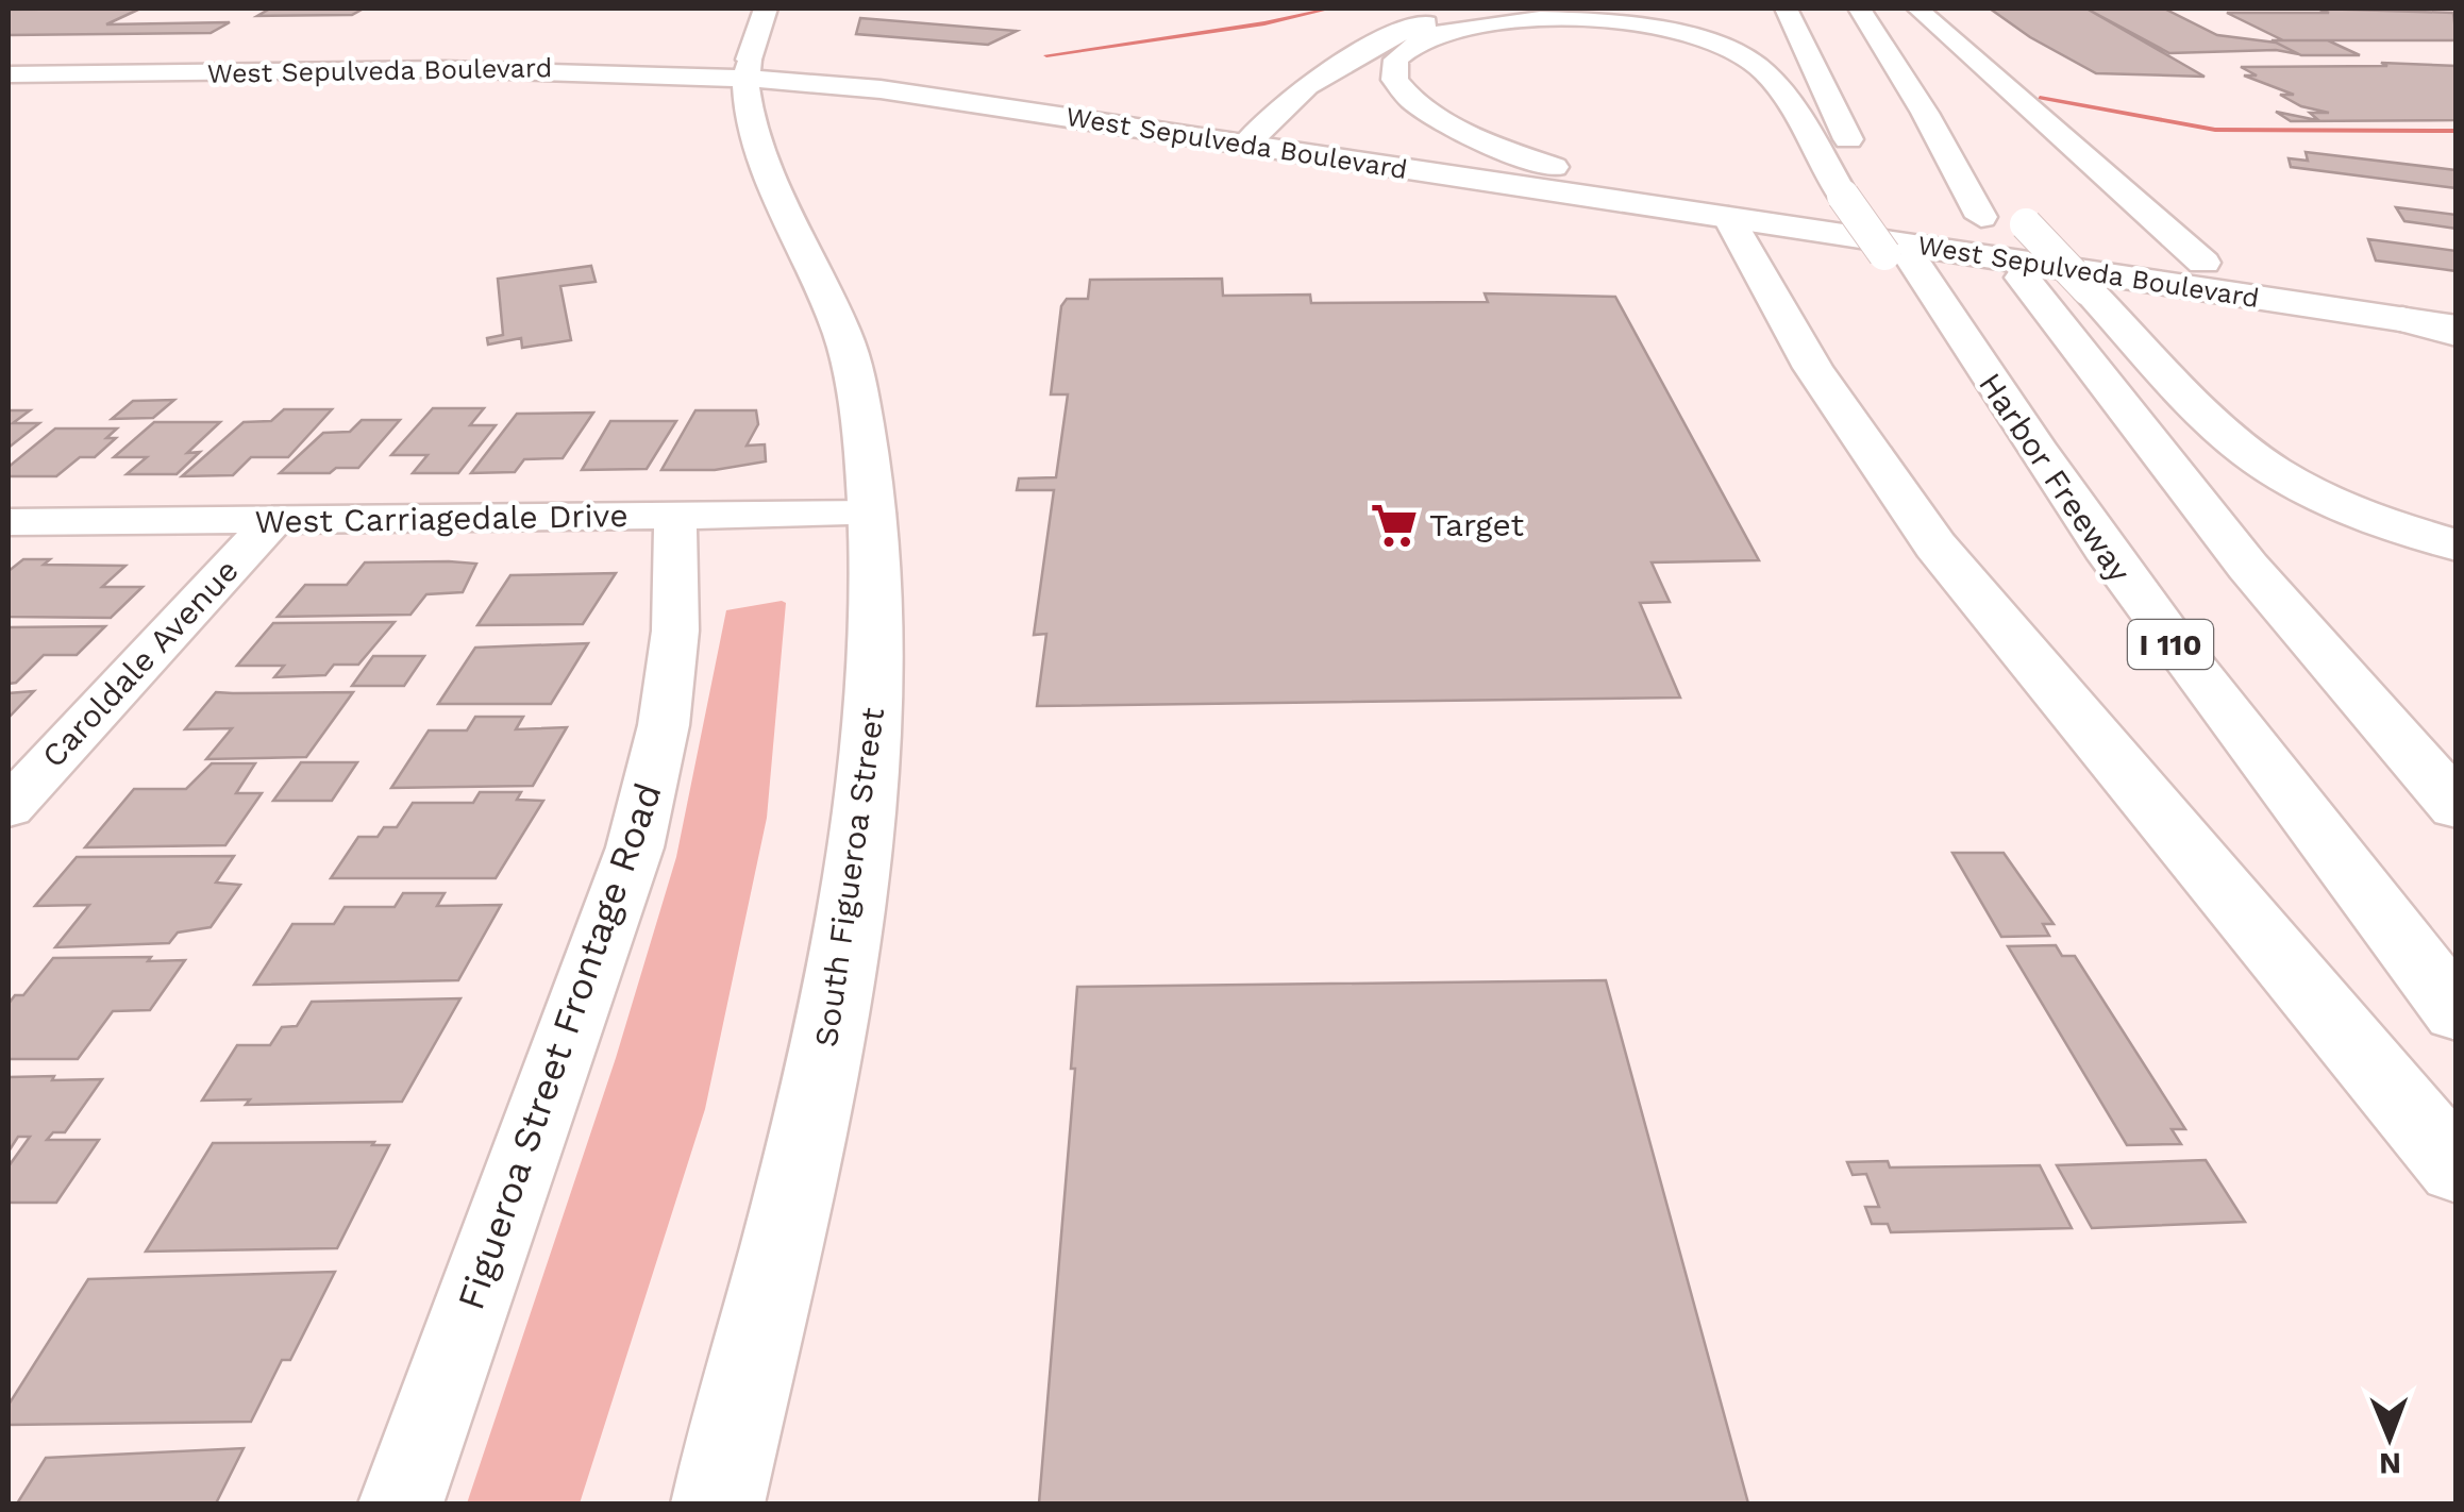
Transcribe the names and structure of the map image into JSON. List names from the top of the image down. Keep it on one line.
{"streets":{"main road":["West Sepulveda Boulevard","Harbor Freeway","I 110","South Figueroa Street"],"street":["West Carriagedale Drive","Caroldale Avenue","Figueroa Street Frontage Road"]},"crossings":[["West Sepulveda Boulevard","South Figueroa Street"],["West Carriagedale Drive","Caroldale Avenue"],["West Carriagedale Drive","South Figueroa Street"],["West Carriagedale Drive","Figueroa Street Frontage Road"]],"places":{"supermarket":["Target"]},"north":"bottom"}
